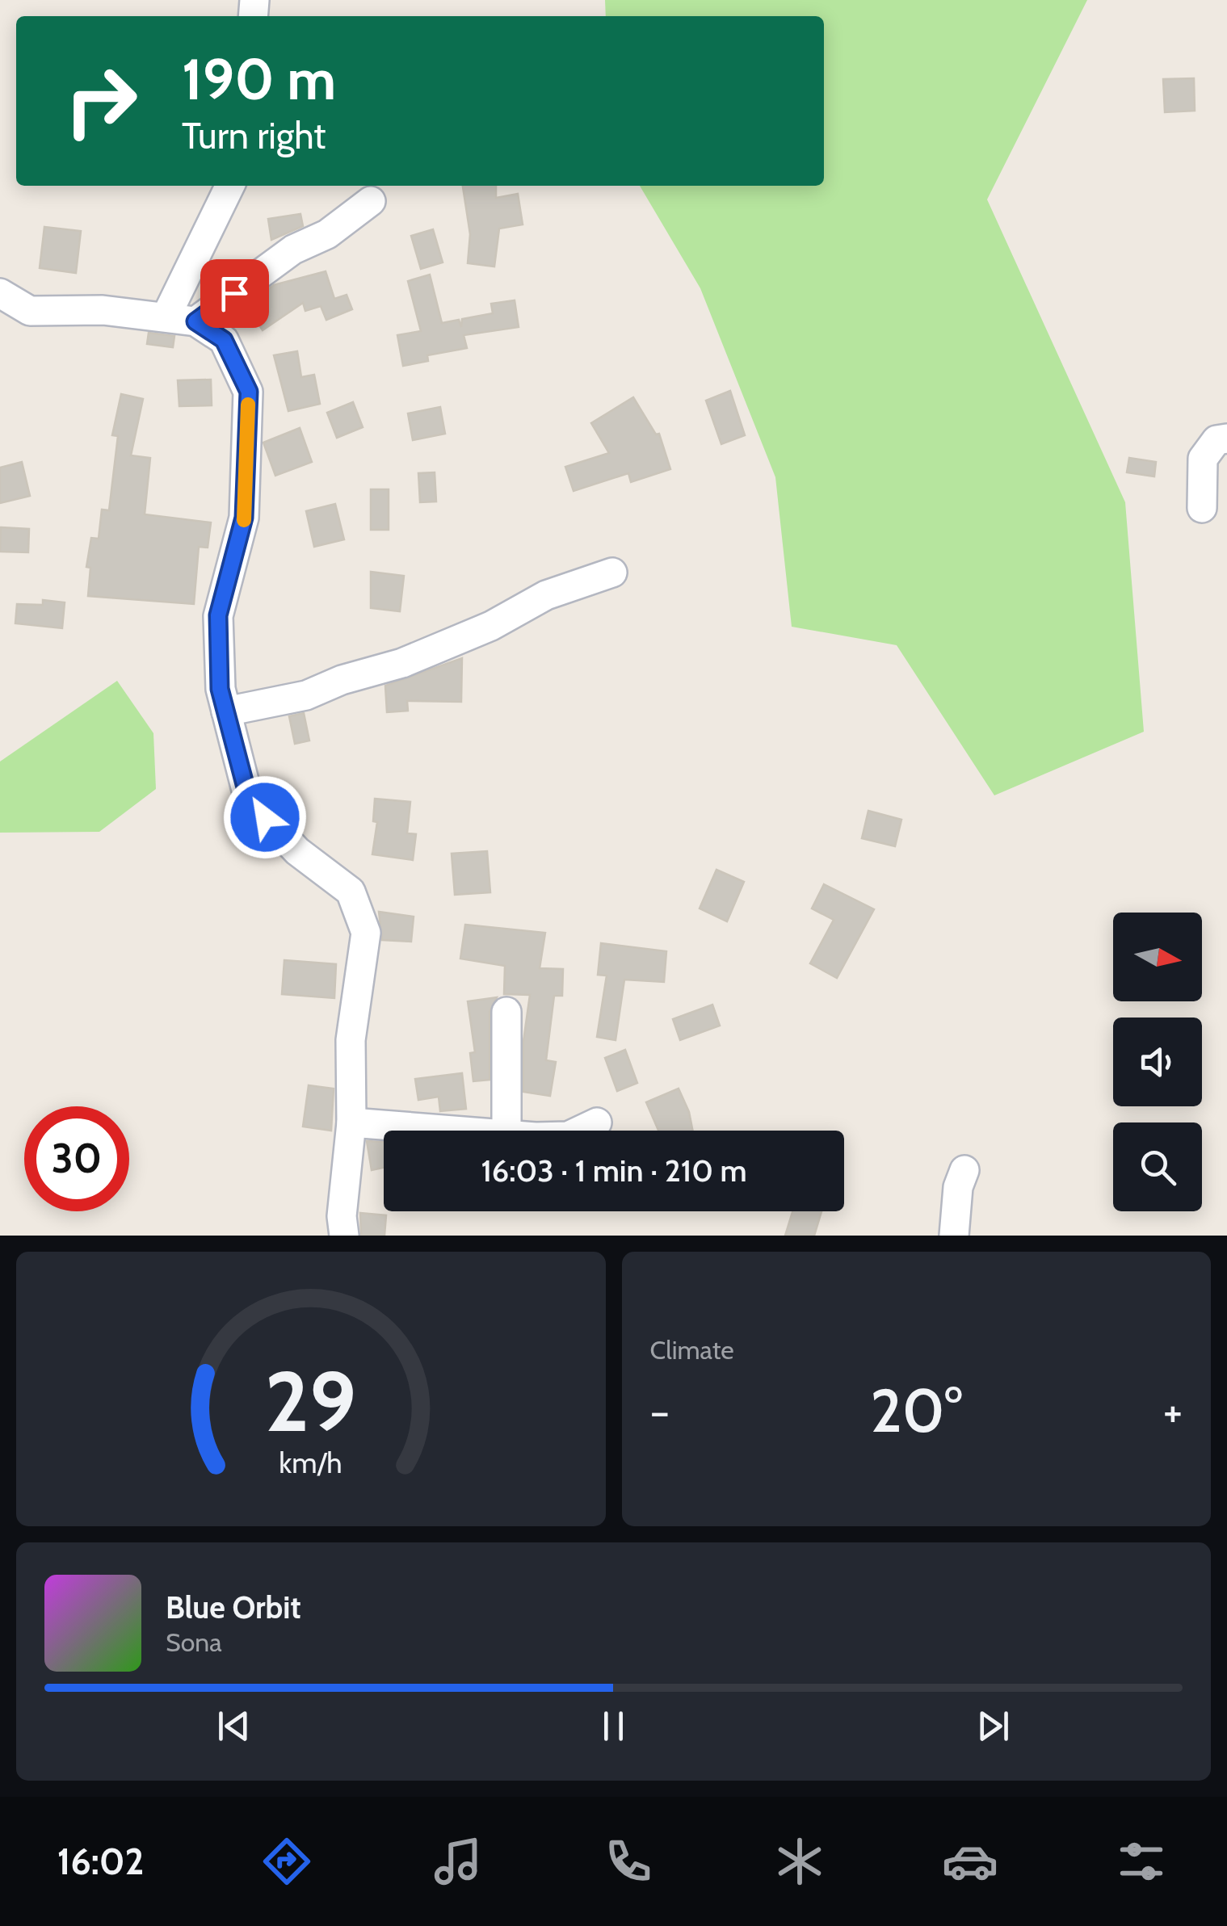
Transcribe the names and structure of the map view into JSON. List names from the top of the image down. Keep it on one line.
{"north":"right","page":{"turn":["190 m","Turn right"],"limit":"30","trip":"16:03 · 1 min · 210 m","tile":"Climate","heat":["−","20°","+"],"song":["Blue Orbit","Sona"],"tabs":"16:02","gauge":["29","km/h"]}}
